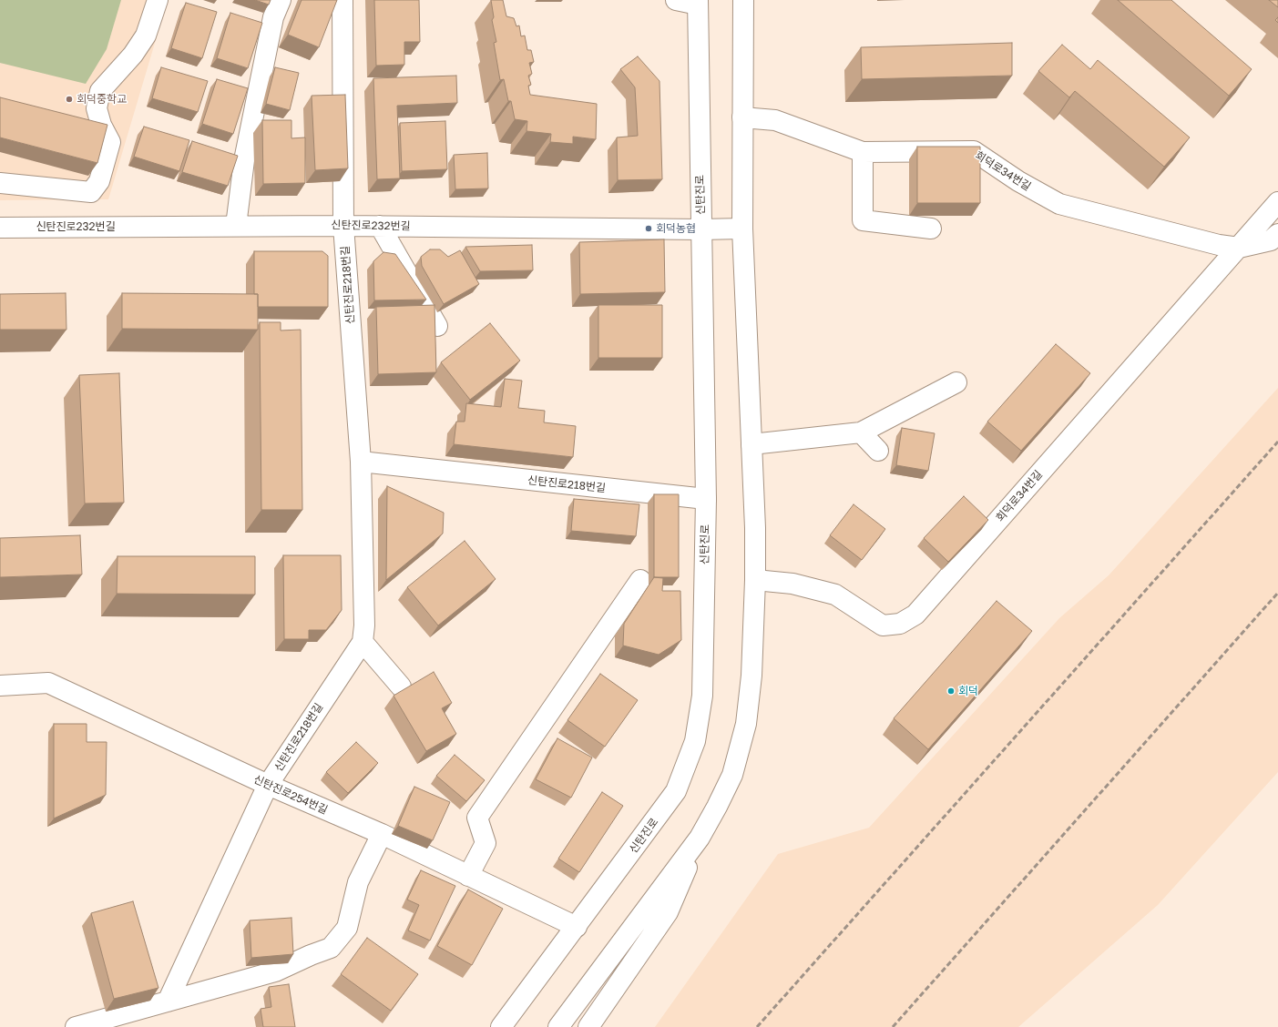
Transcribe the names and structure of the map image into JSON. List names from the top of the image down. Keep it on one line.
{"streets":{"street":["회덕로34번길","신탄진로","신탄진로232번길","신탄진로218번길","신탄진로254번길"]},"crossings":[["신탄진로","신탄진로232번길"],["신탄진로","신탄진로218번길"],["신탄진로","신탄진로254번길"],["신탄진로232번길","신탄진로218번길"],["신탄진로218번길","신탄진로254번길"]],"places":["회덕중학교","회덕농협","회덕"]}
